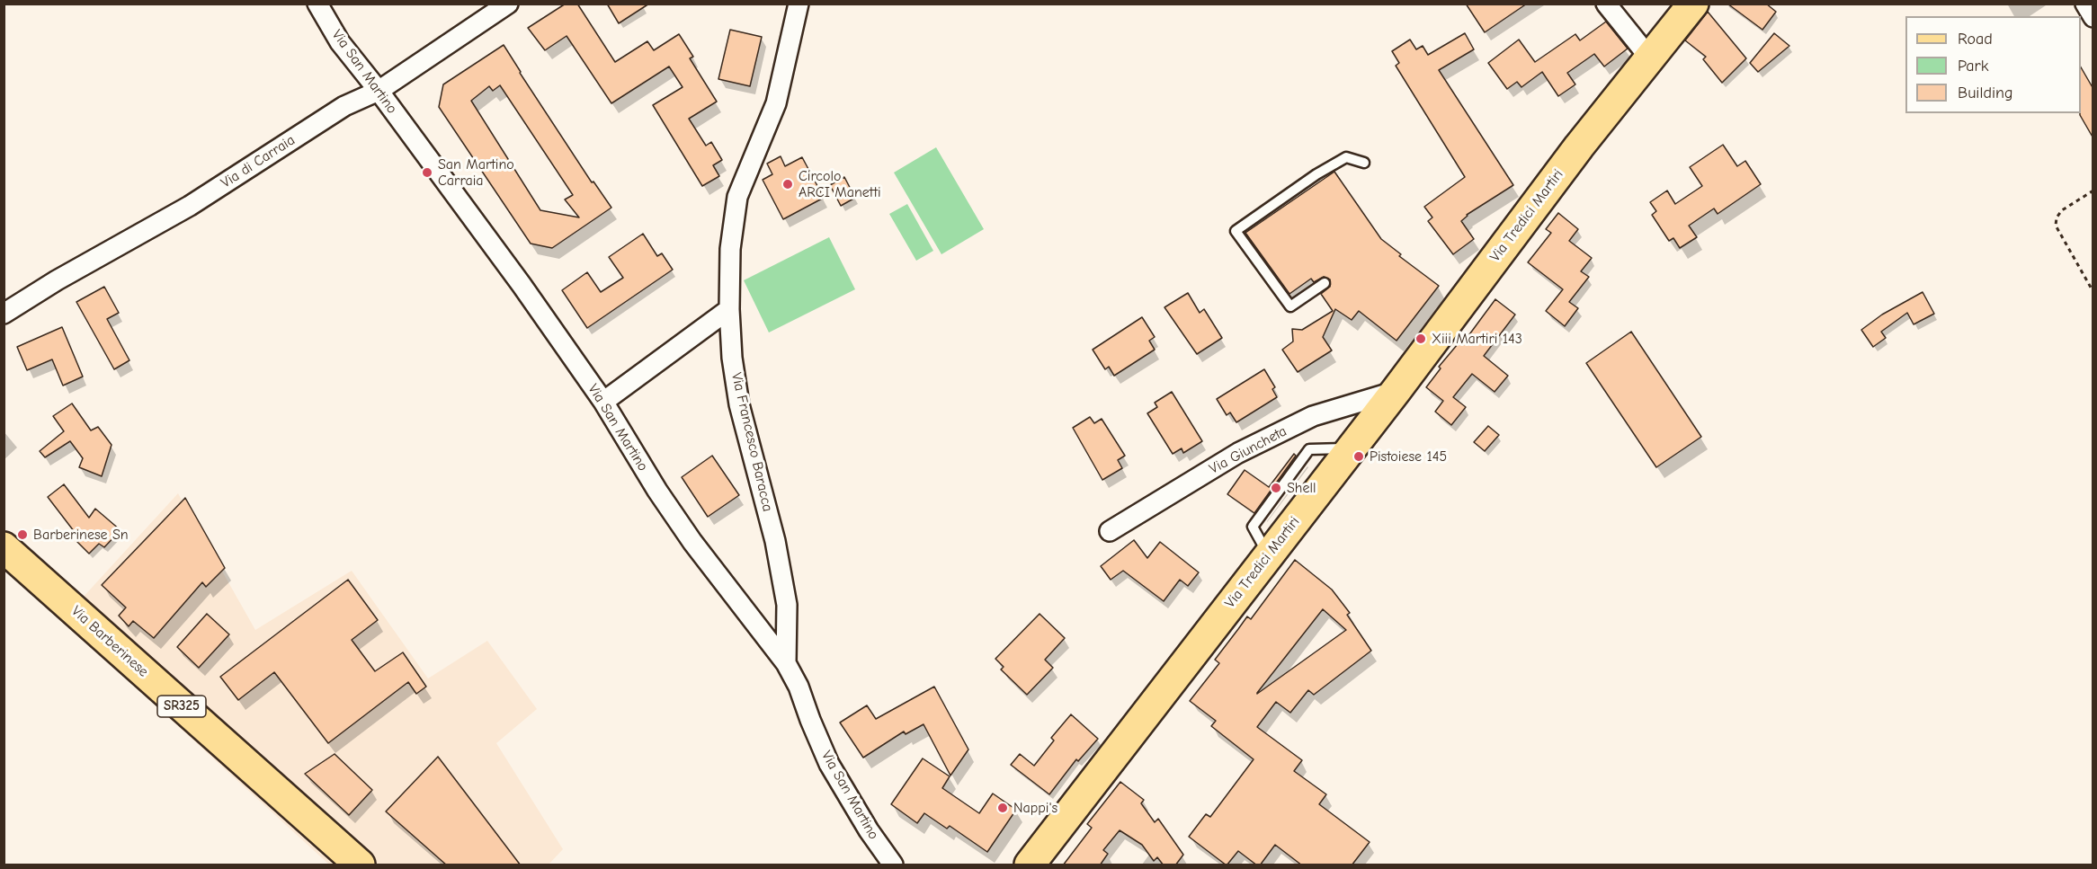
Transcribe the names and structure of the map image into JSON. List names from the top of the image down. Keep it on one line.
{"streets":{"main road":["Via Tredici Martiri","Via Barberinese","SR325"],"street":["Via San Martino","Via di Carraia","Via Francesco Baracca","Via Giuncheta"]},"crossings":[["Via San Martino","Via di Carraia"],["Via San Martino","Via Francesco Baracca"],["Via Tredici Martiri","Via Giuncheta"]],"places":["San Martino Carraia","Circolo ARCI Manetti","Xiii Martiri 143","Pistoiese 145","Shell","Barberinese Sn","Nappi's"],"legend":["Road","Park","Building"]}
